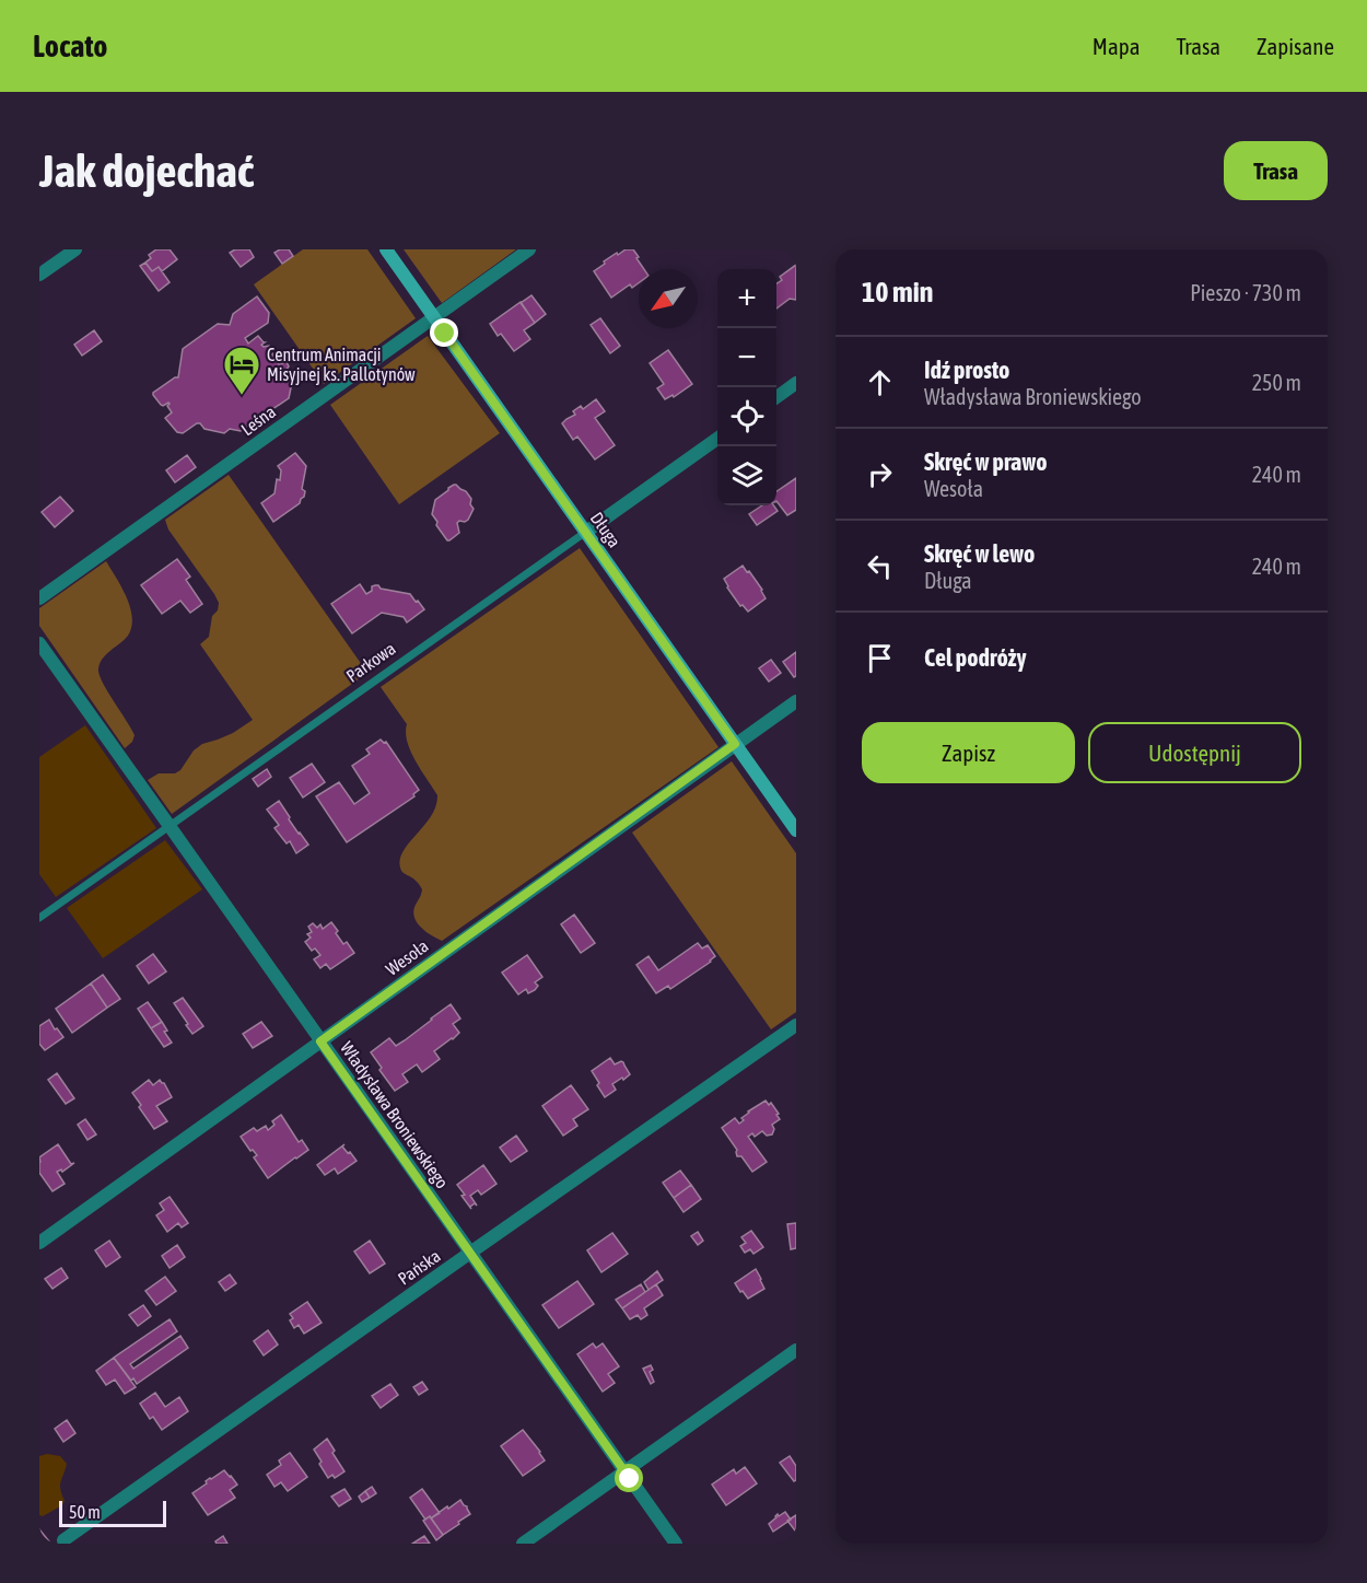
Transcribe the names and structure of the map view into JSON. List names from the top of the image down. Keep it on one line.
{"streets":{"street":["Leśna","Długa","Parkowa","Wesoła","Władysława Broniewskiego","Pańska"]},"crossings":[["Leśna","Długa"],["Długa","Parkowa"],["Długa","Wesoła"],["Parkowa","Władysława Broniewskiego"],["Wesoła","Władysława Broniewskiego"],["Władysława Broniewskiego","Pańska"]],"places":{"hotel":["Centrum Animacji Misyjnej ks. Pallotynów"]},"scale_bar":"50 m","north":"bottom left","page":{"header":"Locato","nav":["Mapa","Trasa","Zapisane"],"buttons":["Trasa",["Zapisz","Udostępnij"]],"title":"Jak dojechać","heading":["10 min","Pieszo · 730 m"],"map_buttons":["+","−"],"list":[["Idź prosto","Władysława Broniewskiego","250 m"],["Skręć w prawo","Wesoła","240 m"],["Skręć w lewo","Długa","240 m"],"Cel podróży"],"scale":"50 m"}}
